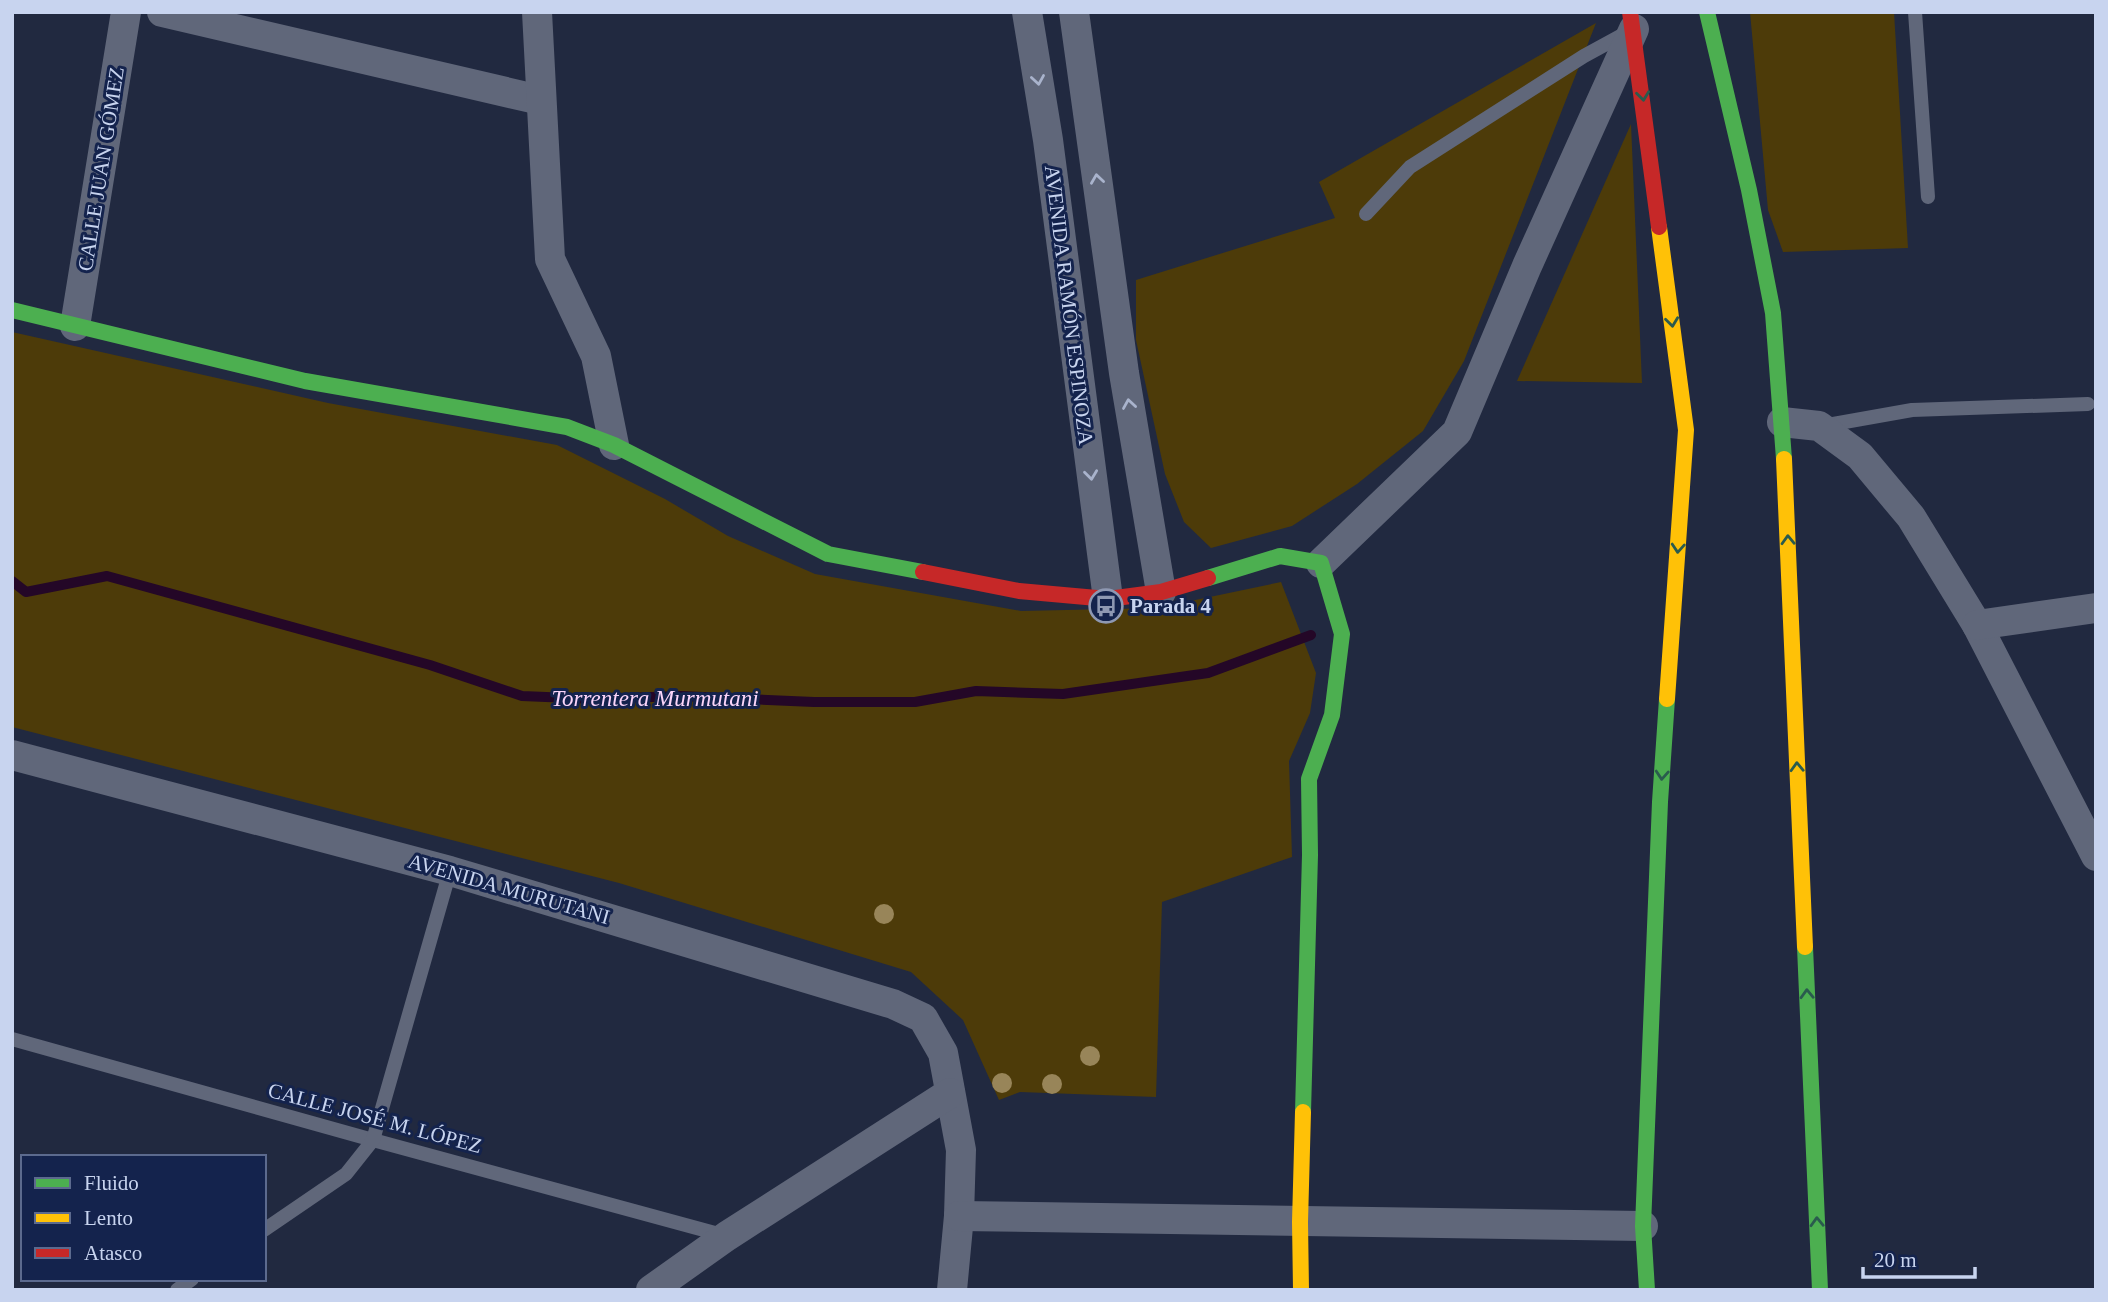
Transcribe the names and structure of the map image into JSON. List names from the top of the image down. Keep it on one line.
{"streets":{"street":["CALLE JUAN GÓMEZ","AVENIDA RAMÓN ESPINOZA","AVENIDA MURUTANI"],"lane":["CALLE JOSÉ M. LÓPEZ"]},"water":["Torrentera Murmutani"],"places":{"bus stop":["Parada 4"]},"legend":["Fluido","Lento","Atasco"],"scale_bar":"20 m"}
